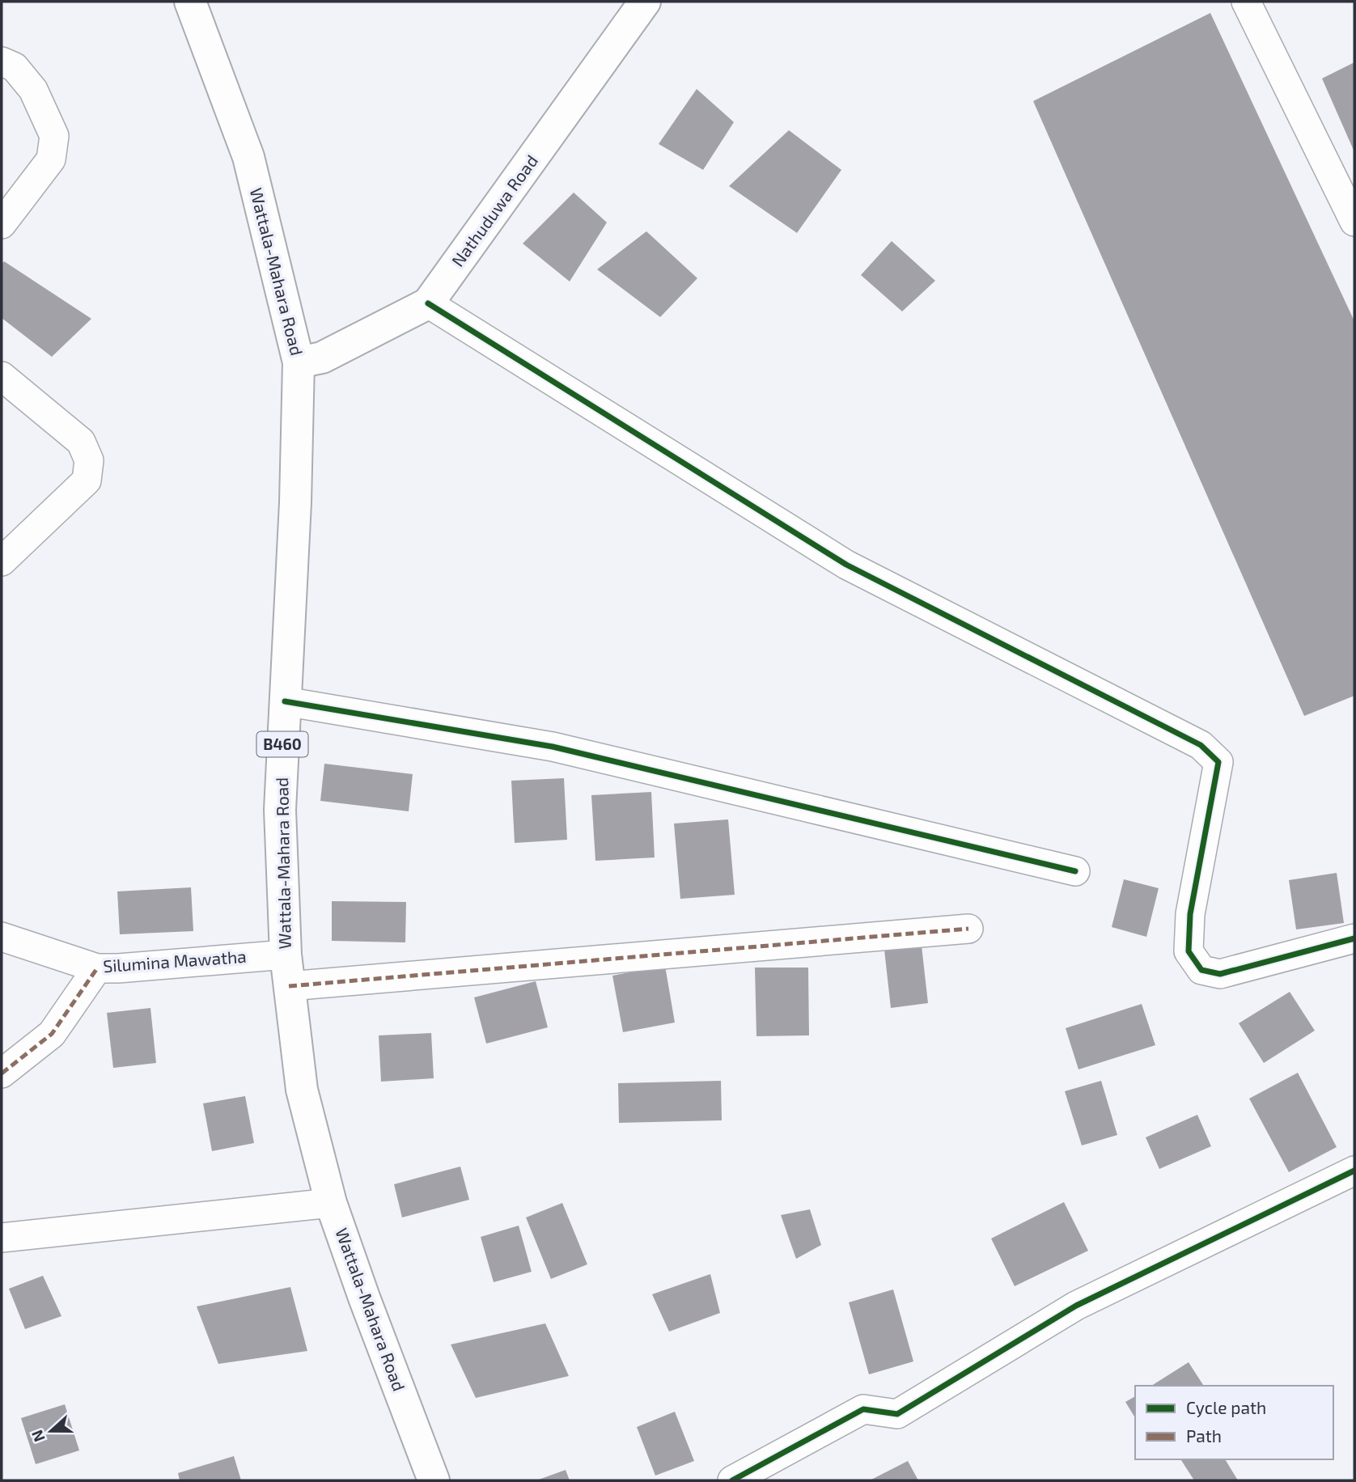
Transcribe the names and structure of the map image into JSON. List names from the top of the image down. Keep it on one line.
{"streets":{"main road":["Nathuduwa Road","Wattala-Mahara Road","B460"],"street":["Silumina Mawatha"]},"crossings":[["Nathuduwa Road","Wattala-Mahara Road"],["Wattala-Mahara Road","Silumina Mawatha"]],"legend":["Cycle path","Path"],"north":"left"}
